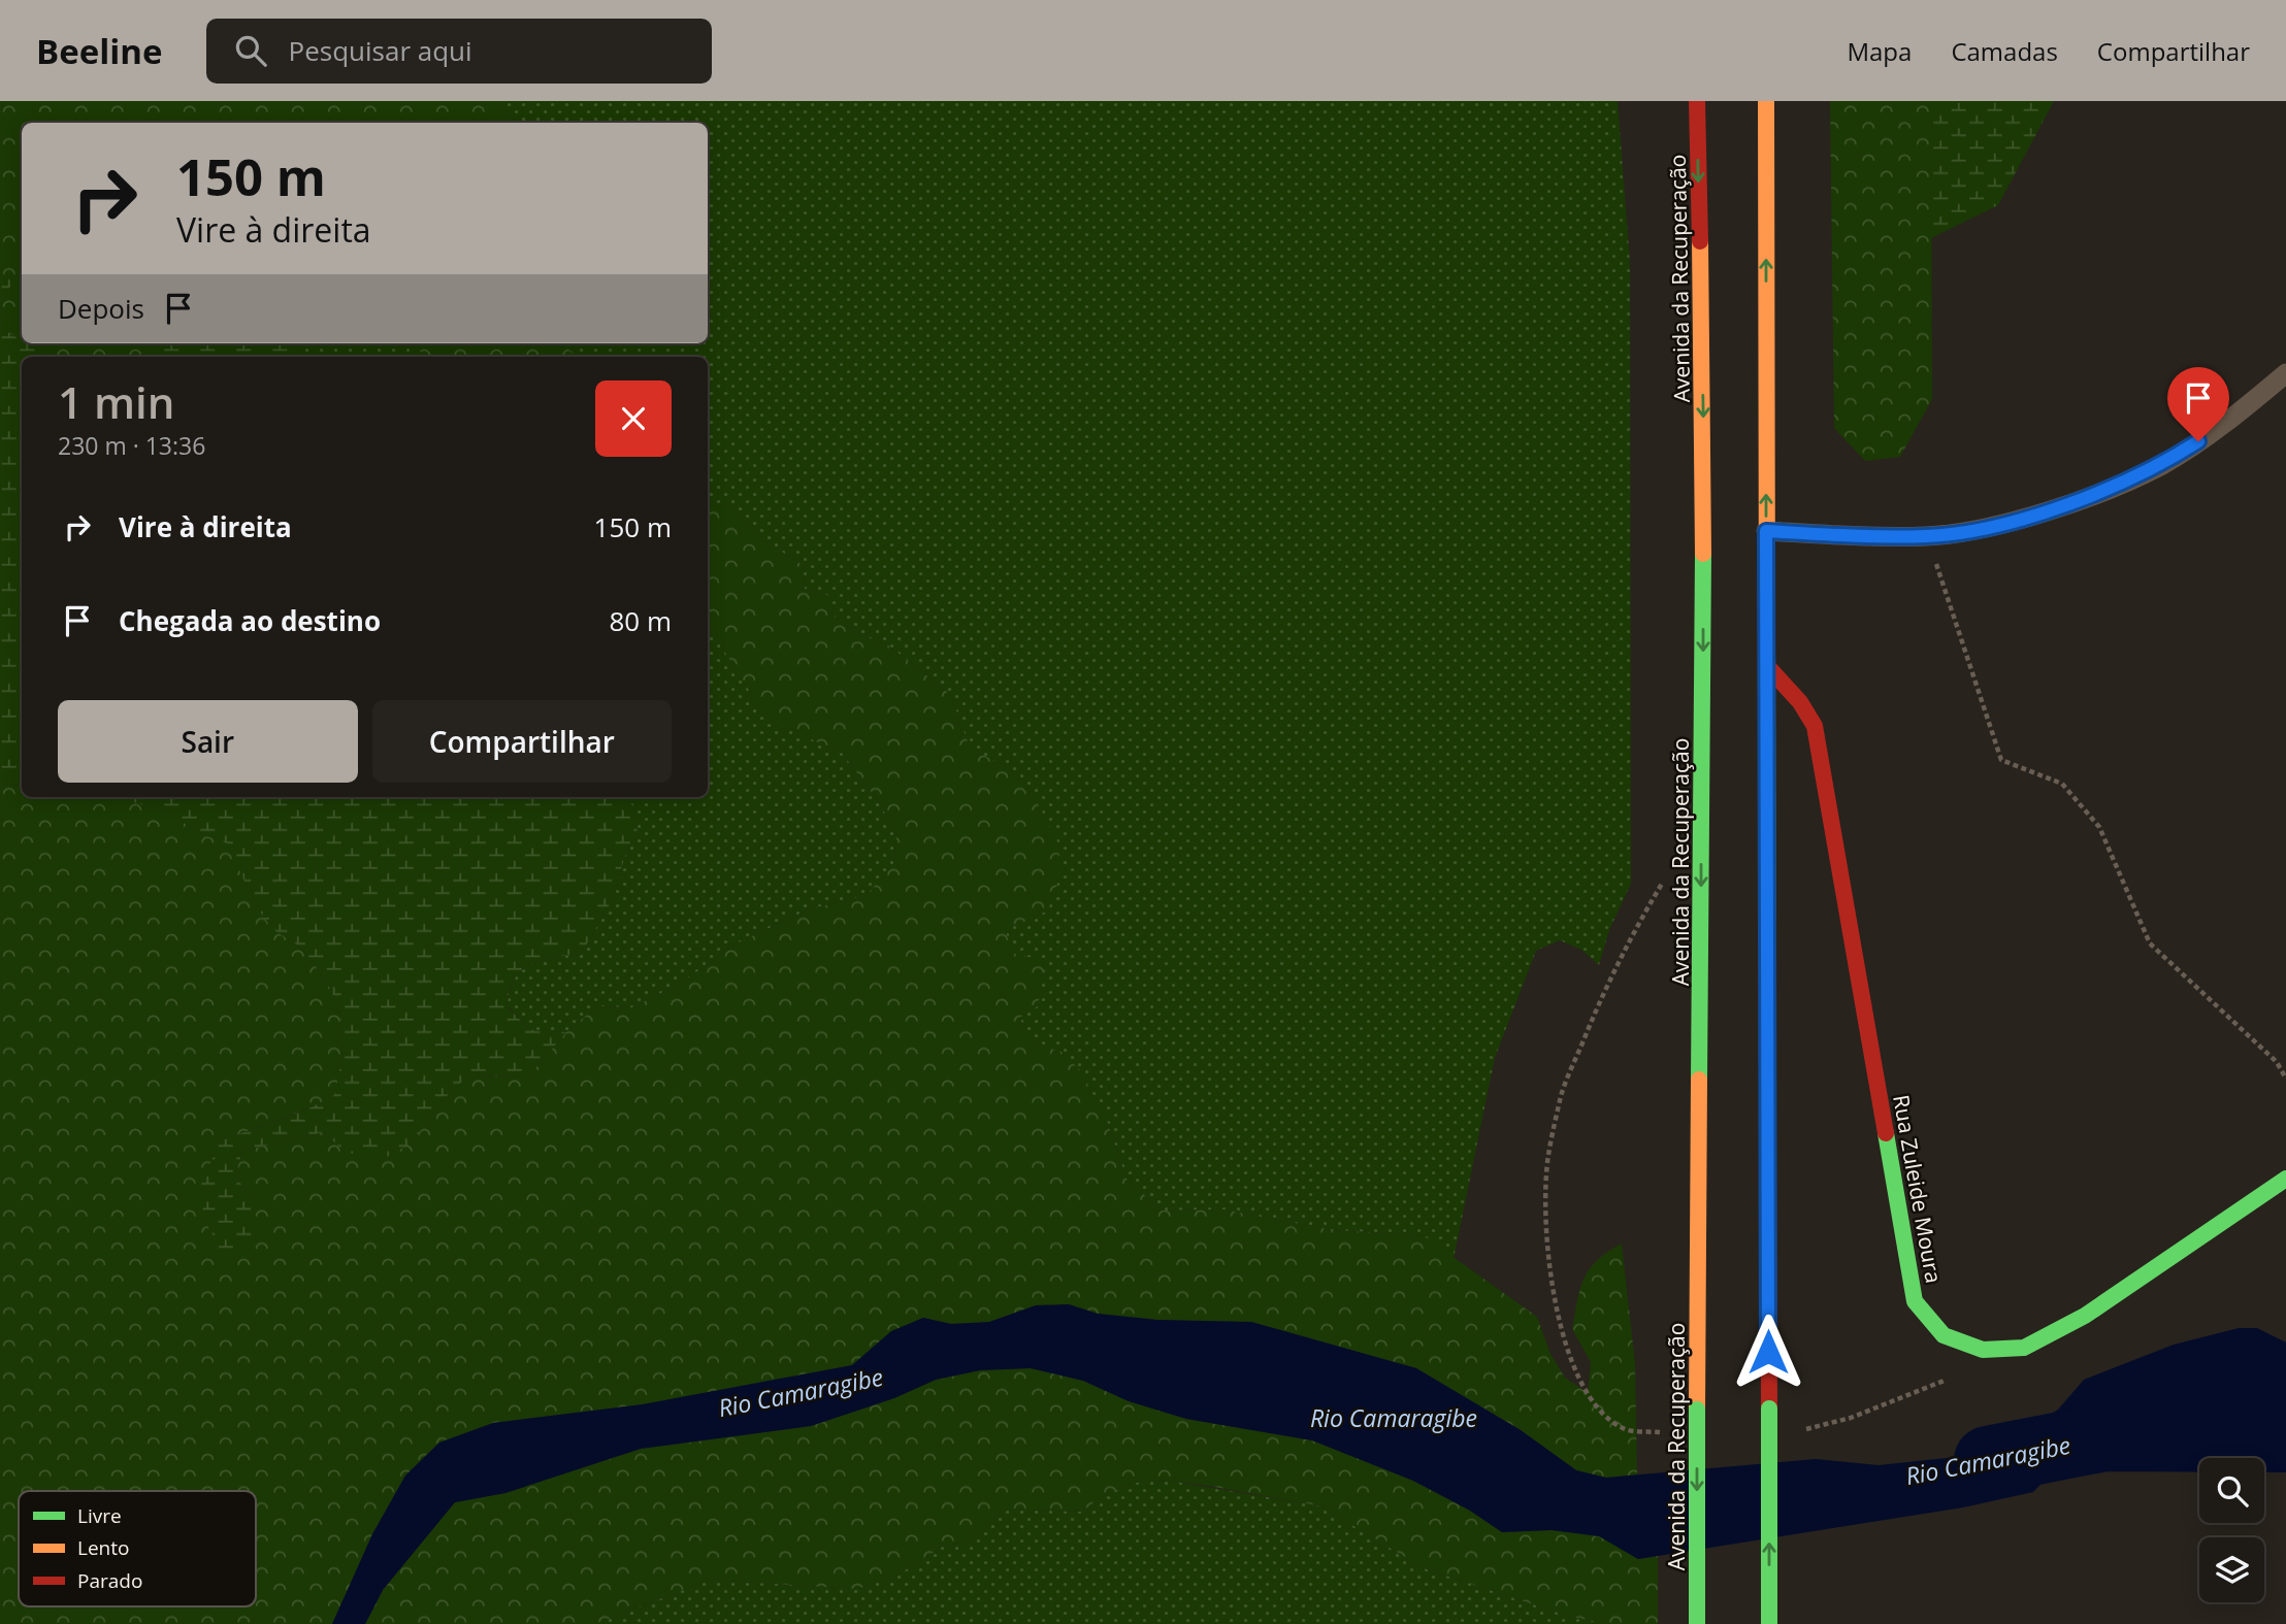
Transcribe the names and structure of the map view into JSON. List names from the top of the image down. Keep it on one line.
{"streets":{"main road":["Avenida da Recuperação","Rua Zuleide Moura"]},"water":["Rio Camaragibe"],"legend":["Livre","Lento","Parado"],"page":{"header":"Beeline","search":"Pesquisar aqui","nav":["Mapa","Camadas","Compartilhar"],"turn":["150 m","Vire à direita"],"then":"Depois","heading":["1 min","230 m · 13:36"],"list":[{"name":"Vire à direita","value":"150 m"},{"name":"Chegada ao destino","value":"80 m"}],"buttons":["Sair","Compartilhar"]}}
